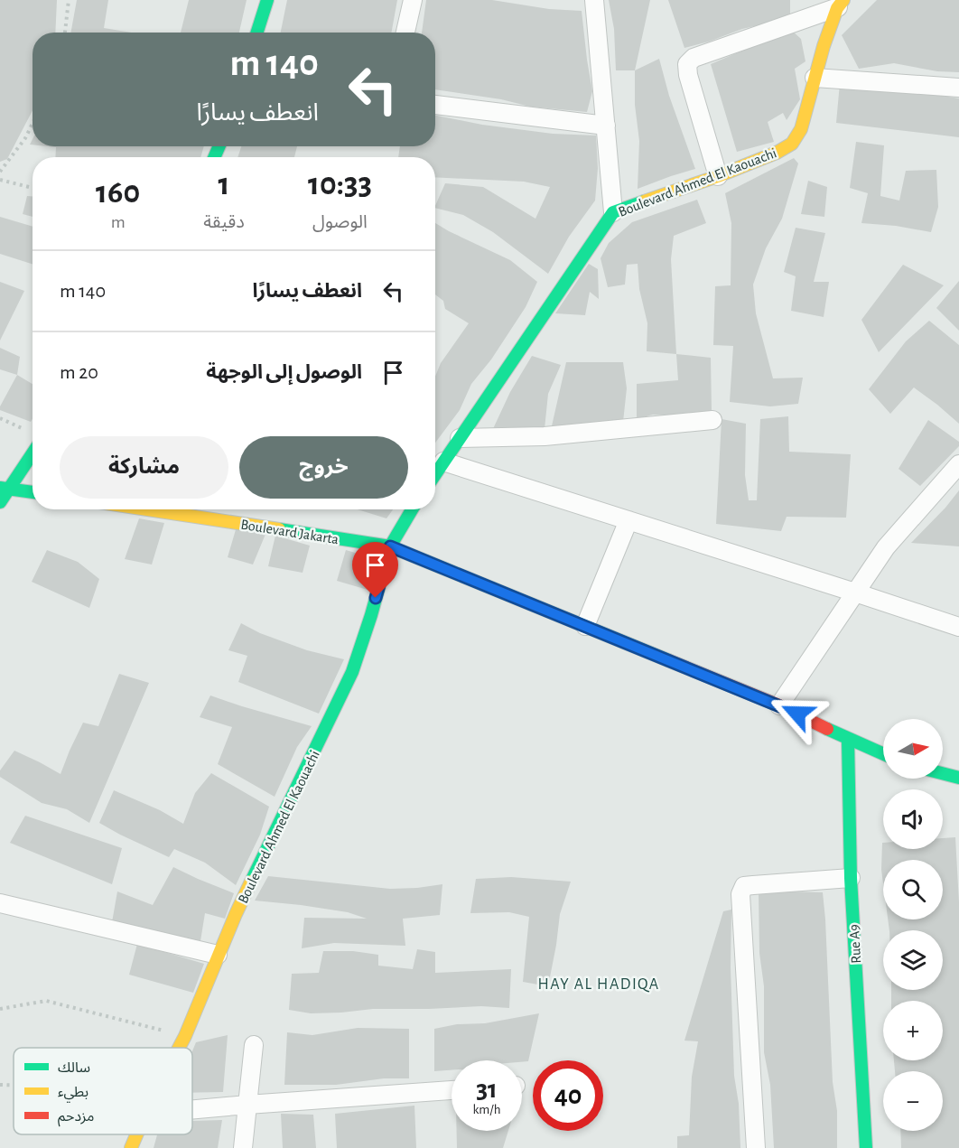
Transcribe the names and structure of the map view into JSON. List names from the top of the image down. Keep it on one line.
{"streets":{"street":["Boulevard Ahmed El Kaouachi","Boulevard Jakarta","Rue A9"]},"crossings":[["Boulevard Ahmed El Kaouachi","Boulevard Jakarta"],["Boulevard Jakarta","Rue A9"]],"districts":["HAY AL HADIQA"],"legend":["سالك","بطيء","مزدحم"],"north":"right","page":{"turn":["140 m","انعطف يسارًا"],"eta":["10:33","الوصول","1","دقيقة","160","m"],"list":[{"name":"انعطف يسارًا","value":"140 m"},{"name":"الوصول إلى الوجهة","value":"20 m"}],"buttons":["خروج","مشاركة"],"map_buttons":["+","−"],"speed":"31 km/h","limit":"40"}}
